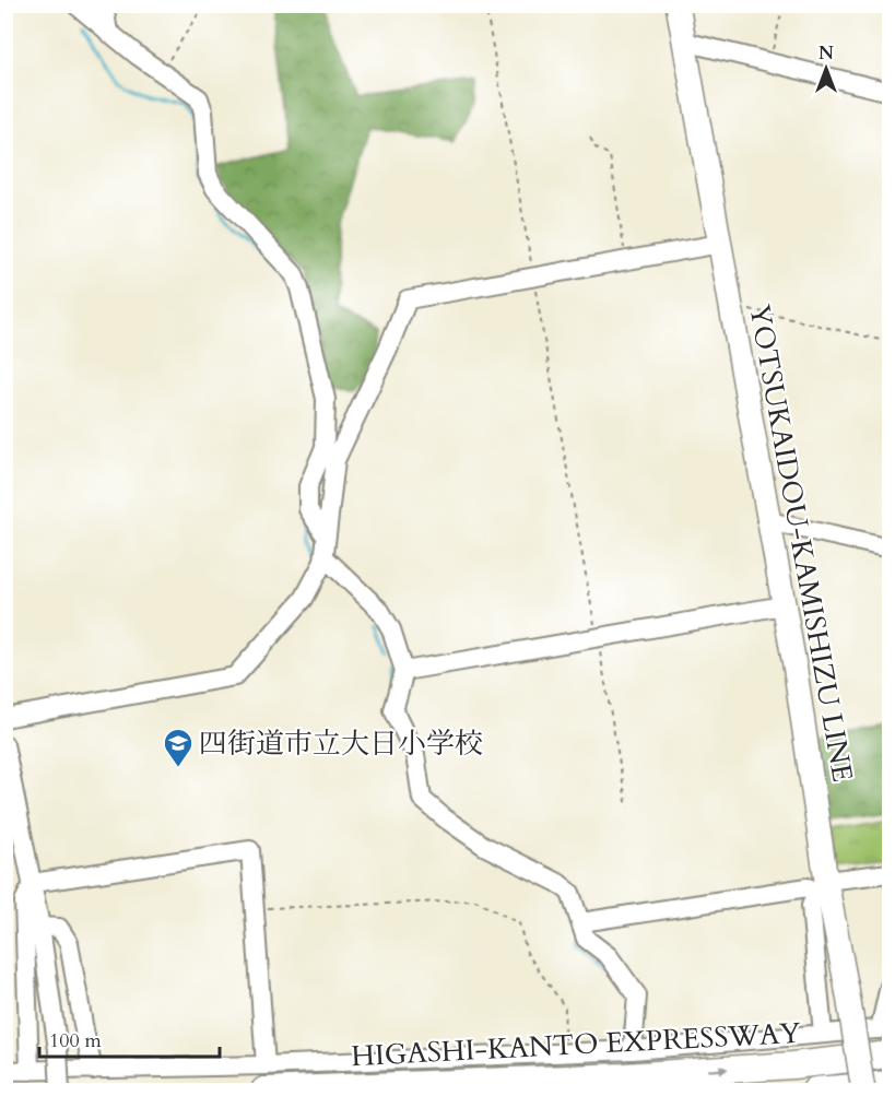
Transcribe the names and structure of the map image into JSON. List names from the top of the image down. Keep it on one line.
{"streets":{"highway":["HIGASHI-KANTO EXPRESSWAY"],"main road":["YOTSUKAIDOU-KAMISHIZU LINE"]},"one_way":["HIGASHI-KANTO EXPRESSWAY"],"places":{"school or university":["四街道市立大日小学校"]},"scale_bar":"100 m","north":"top"}
